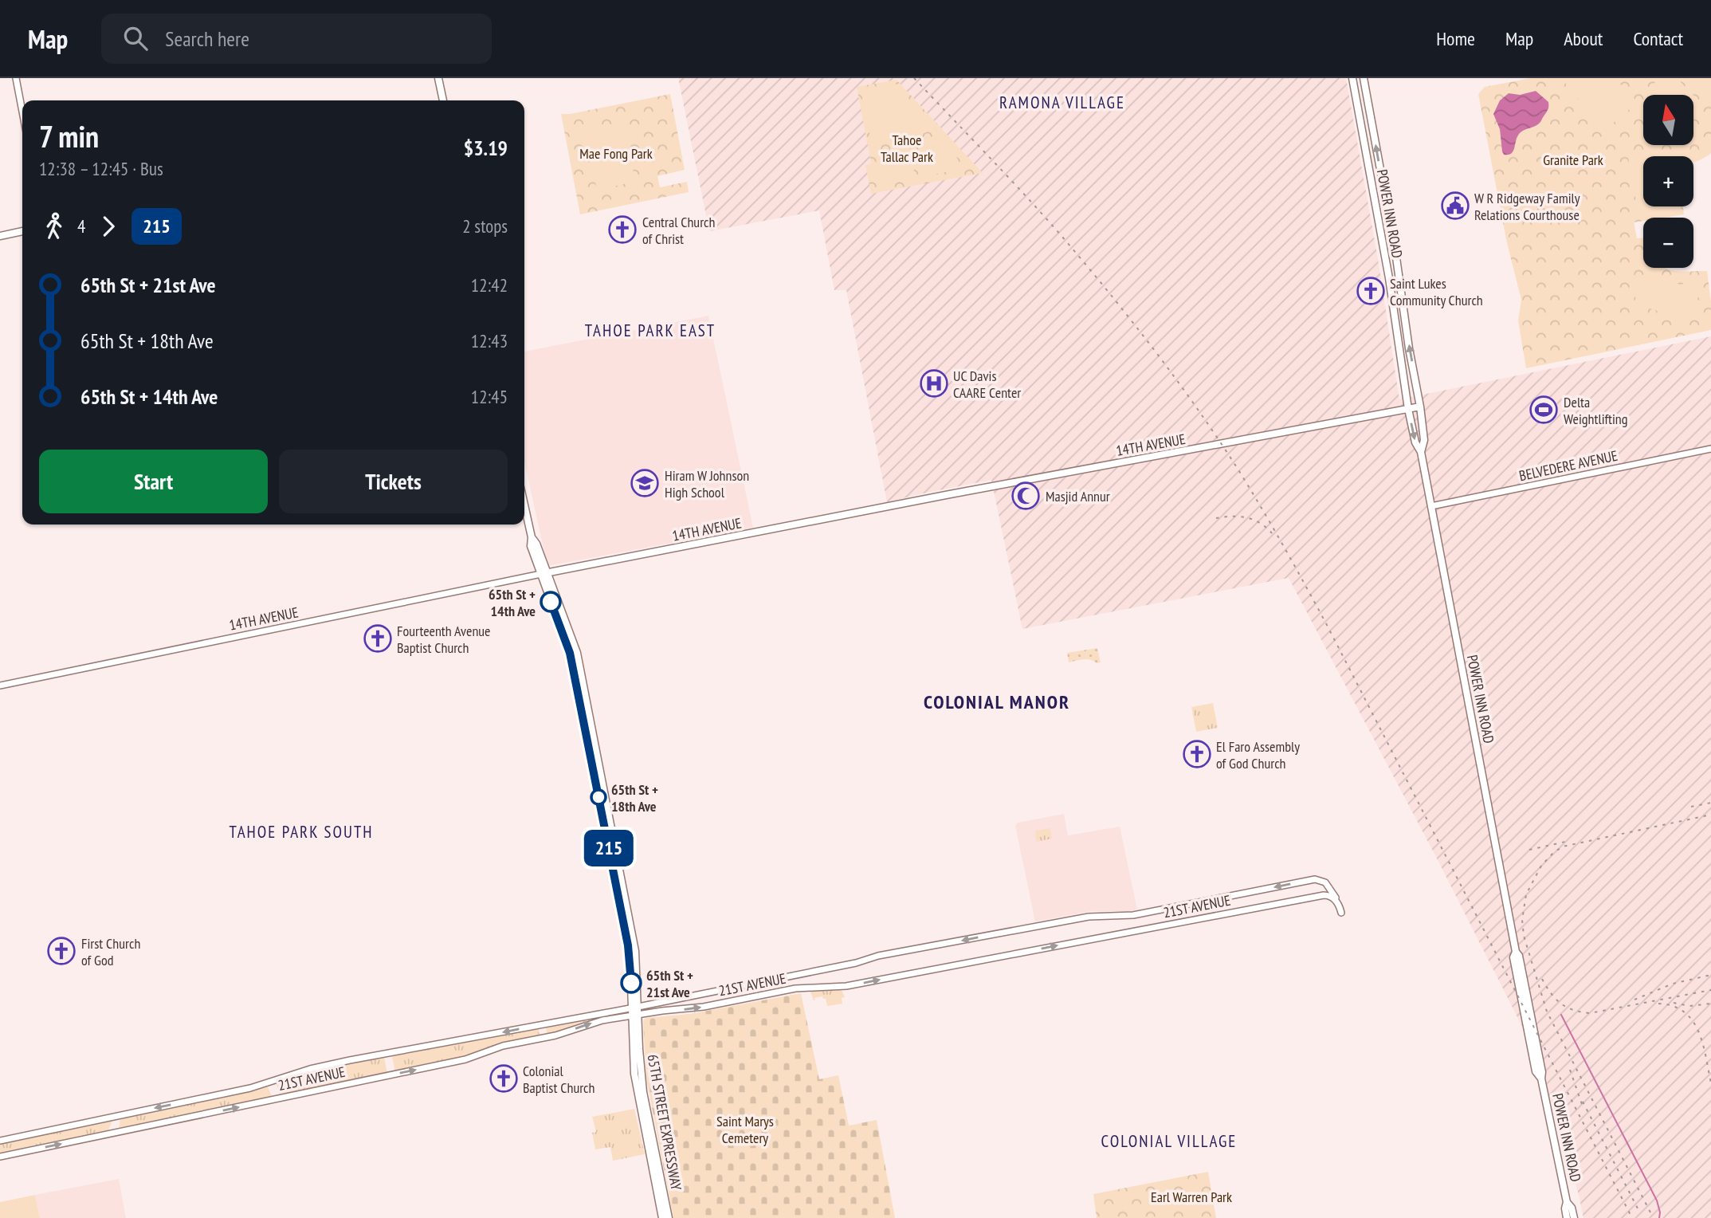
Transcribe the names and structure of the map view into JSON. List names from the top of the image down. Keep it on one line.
{"streets":{"main road":["POWER INN ROAD","14TH AVENUE","65TH STREET EXPRESSWAY"],"street":["BELVEDERE AVENUE","21ST AVENUE"]},"crossings":[["POWER INN ROAD","14TH AVENUE"],["POWER INN ROAD","BELVEDERE AVENUE"],["14TH AVENUE","65TH STREET EXPRESSWAY"],["21ST AVENUE","65TH STREET EXPRESSWAY"]],"districts":["RAMONA VILLAGE","TAHOE PARK EAST","COLONIAL MANOR","TAHOE PARK SOUTH","COLONIAL VILLAGE"],"parks":["Tahoe Tallac Park","Mae Fong Park","Granite Park","Saint Marys Cemetery","Earl Warren Park"],"places":{"public building":["W R Ridgeway Family Relations Courthouse"],"church":["Central Church of Christ","Saint Lukes Community Church","Fourteenth Avenue Baptist Church","El Faro Assembly of God Church","First Church of God","Colonial Baptist Church"],"hospital":["UC Davis CAARE Center"],"sports":["Delta Weightlifting"],"school or university":["Hiram W Johnson High School"],"mosque":["Masjid Annur"],"other":["65th St + 14th Ave","65th St + 18th Ave","65th St + 21st Ave"]},"lines":["bus line 215"],"north":"top","page":{"header":"Map","search":"Search here","nav":["Home","Map","About","Contact"],"on_map":"215","map_buttons":["+","−"],"heading":["7 min","12:38 – 12:45 · Bus","$3.19"],"legs":["4","215","2 stops"],"list":[{"name":"65th St + 21st Ave","value":"12:42"},{"name":"65th St + 18th Ave","value":"12:43"},{"name":"65th St + 14th Ave","value":"12:45"}],"buttons":["Start","Tickets"]}}
